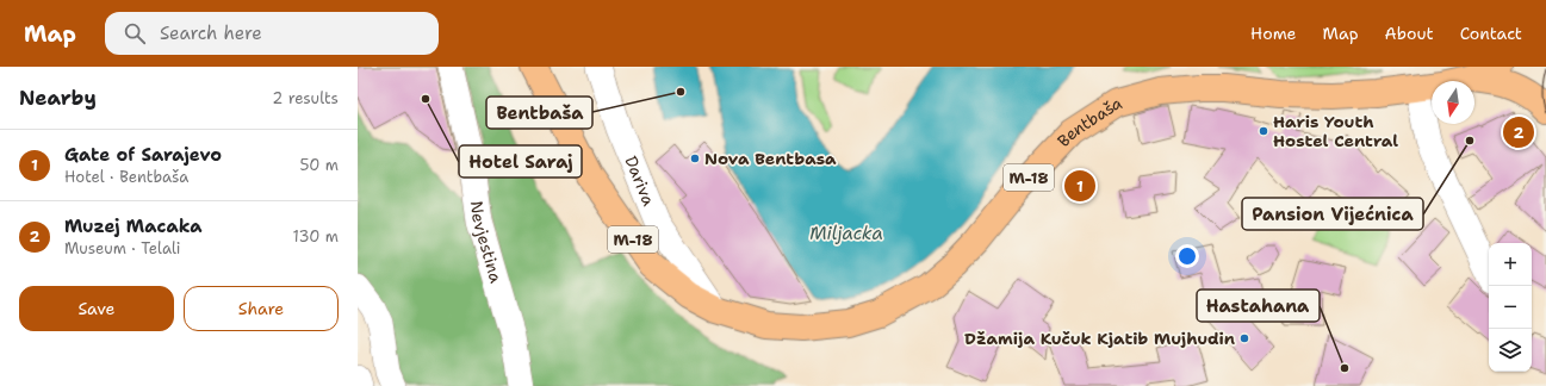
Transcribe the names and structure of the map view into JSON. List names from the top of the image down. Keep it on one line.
{"streets":{"main road":["Bentbaša","M-18"],"street":["Dariva","Nevjestina"]},"crossings":[["Bentbaša","M-18"],["Bentbaša","Dariva"]],"water":["Miljacka"],"places":["Bentbaša","Hotel Saraj","Haris Youth Hostel Central","Pansion Vijećnica","Nova Bentbasa","Džamija Kučuk Kjatib Mujhudin","Hastahana"],"north":"bottom","page":{"header":"Map","search":"Search here","nav":["Home","Map","About","Contact"],"heading":["Nearby","2 results"],"pins":["2","1"],"list":[{"mark":"1","name":"Gate of Sarajevo","note":"Hotel · Bentbaša","value":"50 m"},{"mark":"2","name":"Muzej Macaka","note":"Museum · Telali","value":"130 m"}],"map_buttons":["+","−"],"buttons":["Save","Share"]}}
